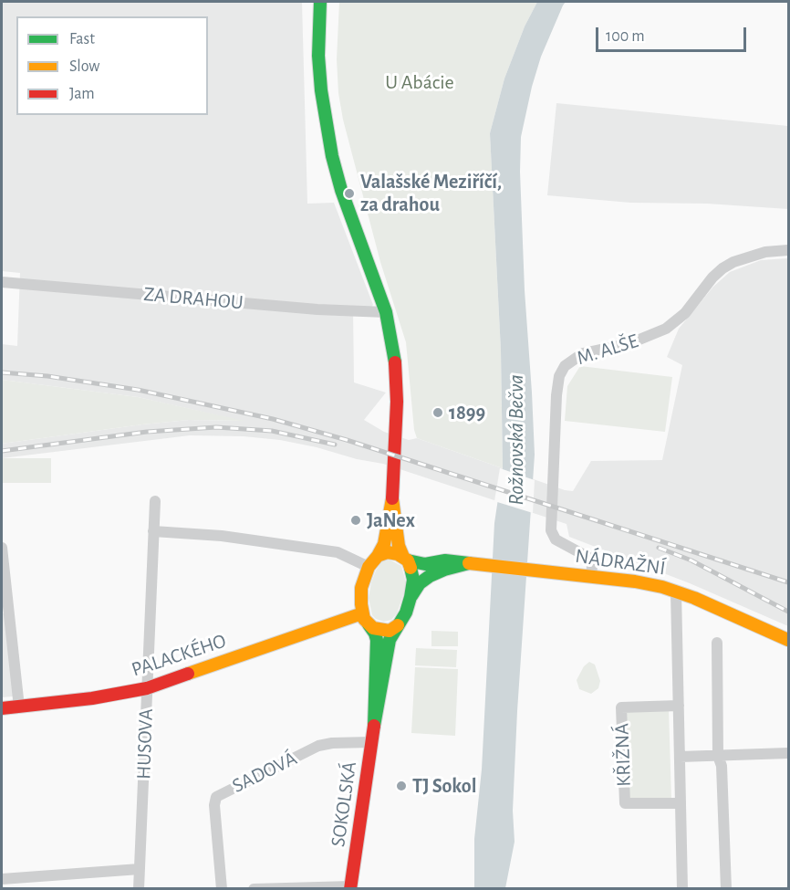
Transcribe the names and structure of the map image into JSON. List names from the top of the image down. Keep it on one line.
{"streets":{"main road":["NÁDRAŽNÍ","PALACKÉHO","SOKOLSKÁ"],"street":["ZA DRAHOU","M. ALŠE","HUSOVA","KŘIŽNÁ","SADOVÁ"]},"crossings":[["ZA DRAHOU","SOKOLSKÁ"],["M. ALŠE","NÁDRAŽNÍ"],["NÁDRAŽNÍ","PALACKÉHO"],["NÁDRAŽNÍ","SOKOLSKÁ"],["PALACKÉHO","HUSOVA"],["PALACKÉHO","SOKOLSKÁ"],["SADOVÁ","SOKOLSKÁ"]],"water":["Rožnovská Bečva"],"parks":["U Abácie"],"places":["Valašské Meziříčí, za drahou","1899","JaNex","TJ Sokol"],"legend":["Fast","Slow","Jam"],"scale_bar":"100 m"}
